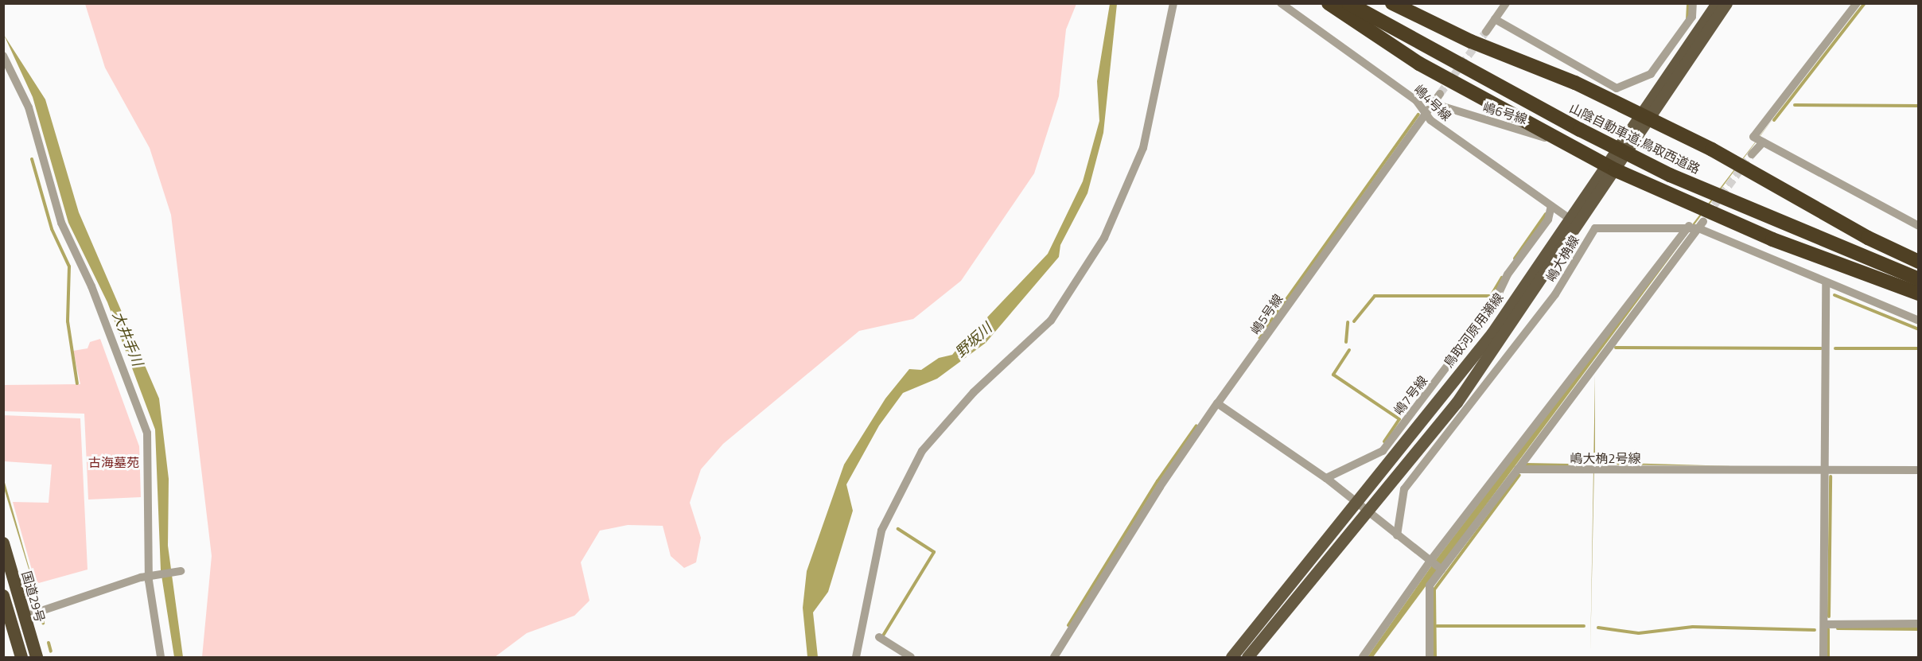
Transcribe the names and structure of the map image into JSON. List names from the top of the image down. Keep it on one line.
{"streets":{"highway":["山陰自動車道;鳥取西道路","国道29号"],"main road":["鳥取河原用瀬線"],"street":["嶋4号線","嶋6号線","嶋大桷線","嶋5号線","嶋7号線","嶋大桷2号線"]},"crossings":[["嶋4号線","嶋5号線"],["嶋4号線","鳥取河原用瀬線"],["嶋4号線","嶋7号線"],["嶋6号線","嶋5号線"]],"water":["大井手川","野坂川"],"parks":["古海墓苑"]}
